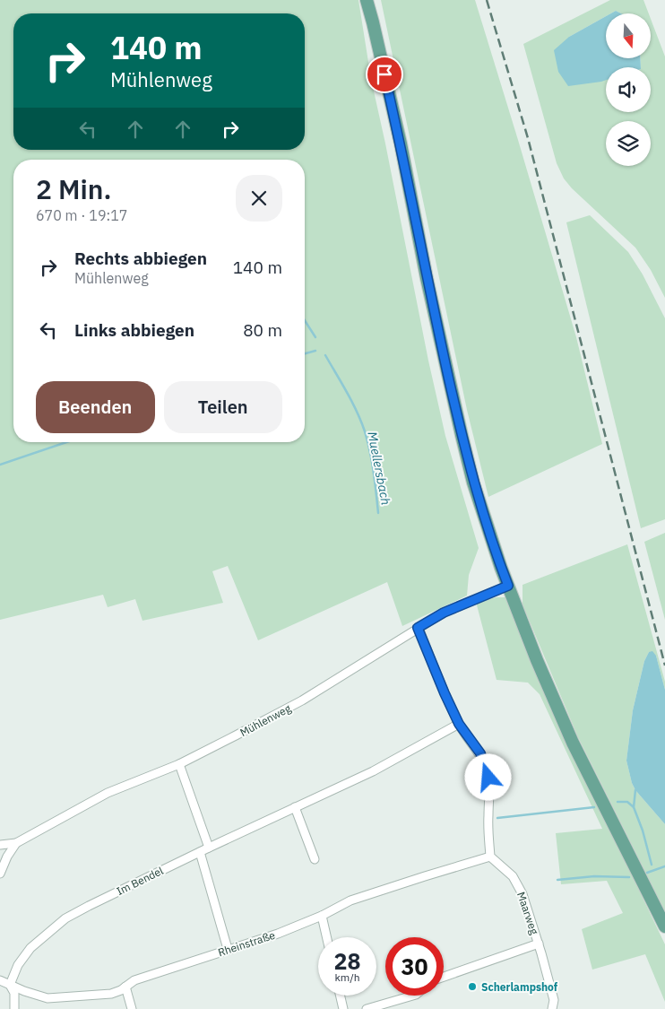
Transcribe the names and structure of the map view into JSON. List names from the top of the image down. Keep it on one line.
{"streets":{"street":["Mühlenweg","Im Bendel","Maarweg","Rheinstraße"]},"crossings":[["Im Bendel","Rheinstraße"],["Maarweg","Rheinstraße"]],"water":["Muellersbach"],"places":["Scherlampshof"],"north":"bottom","page":{"turn":["140 m","Mühlenweg"],"heading":["2 Min.","670 m · 19:17"],"list":[{"name":"Rechts abbiegen","note":"Mühlenweg","value":"140 m"},{"name":"Links abbiegen","value":"80 m"}],"buttons":["Beenden","Teilen"],"speed":"28 km/h","limit":"30"}}
